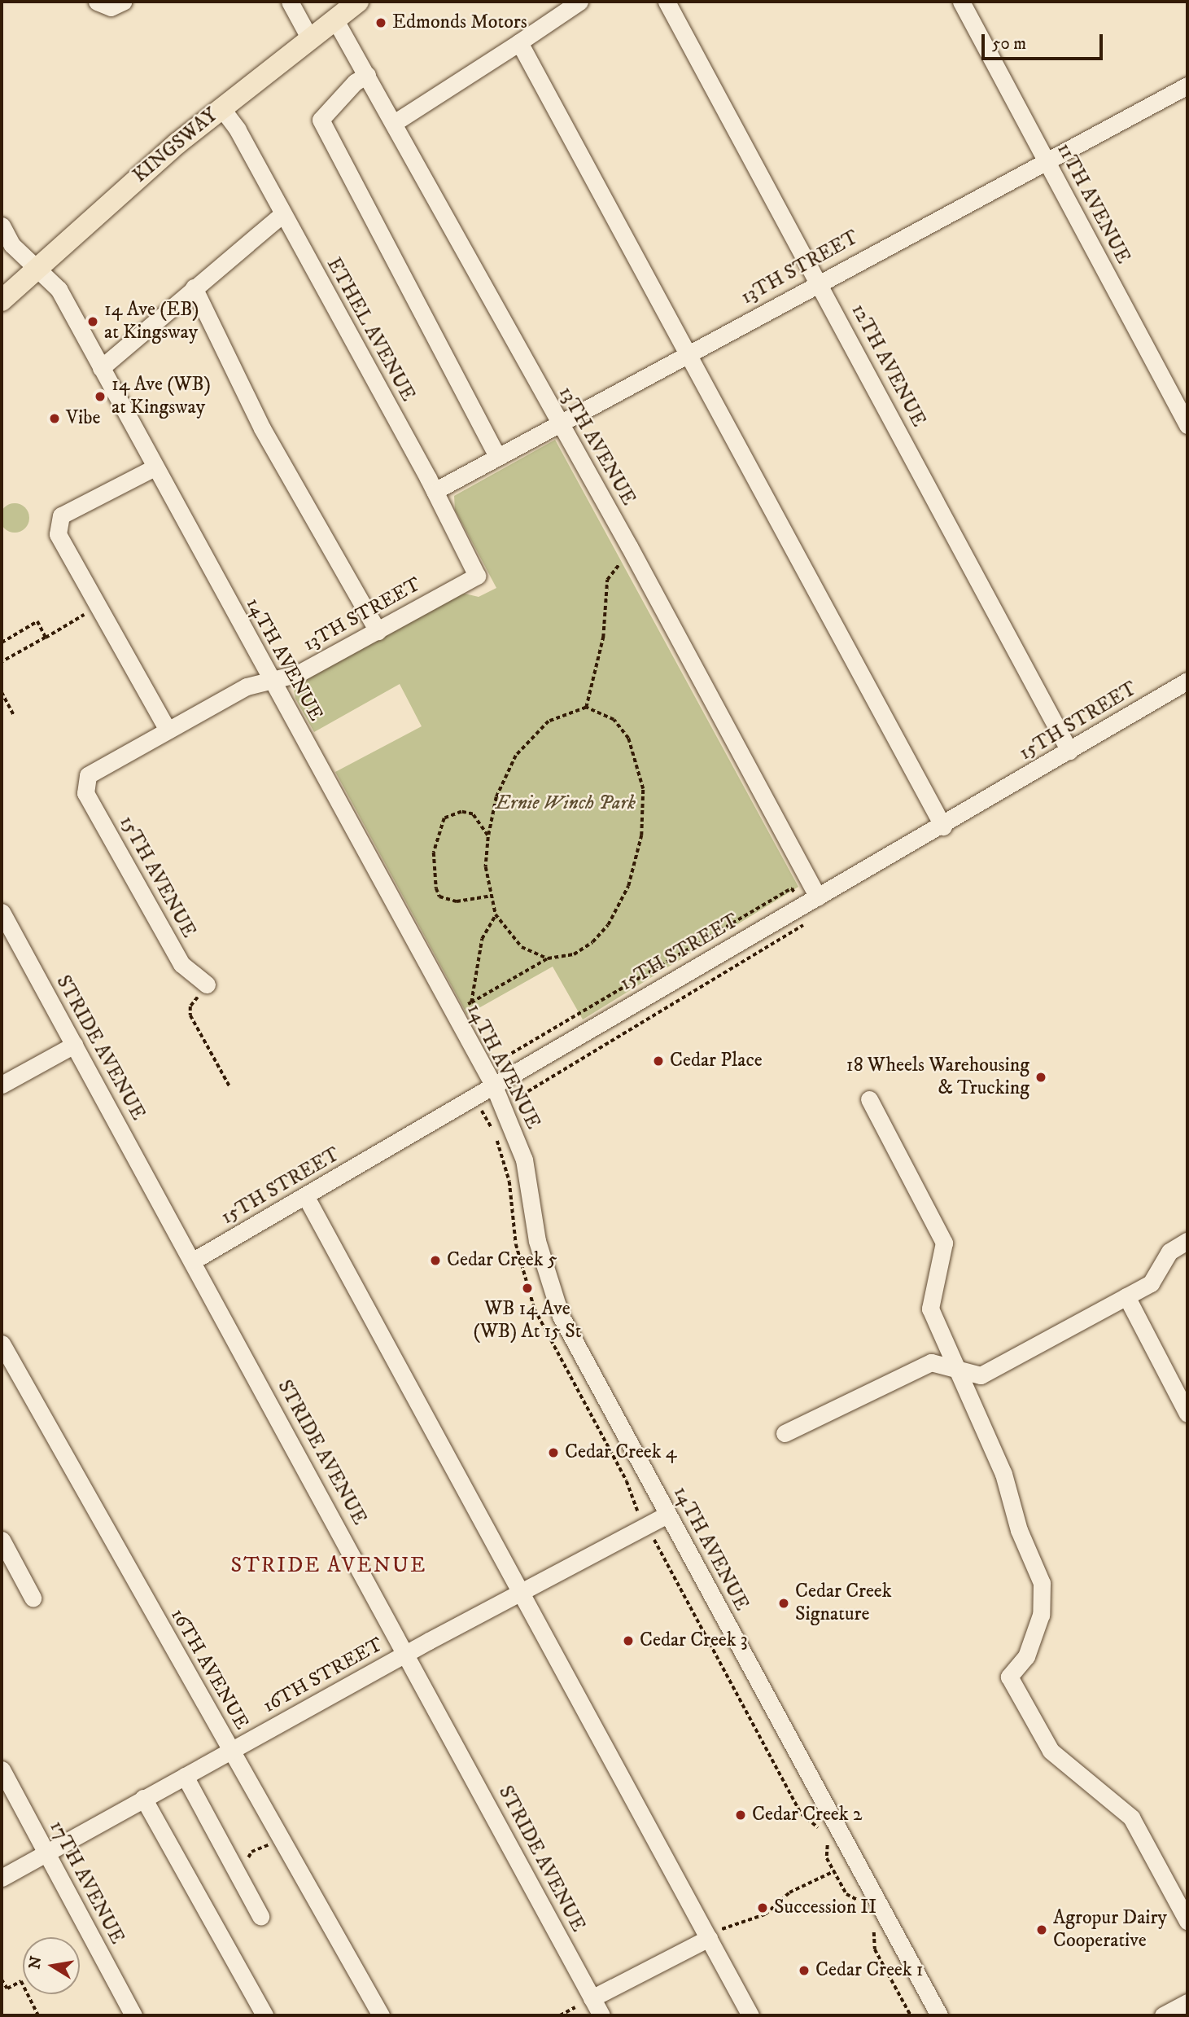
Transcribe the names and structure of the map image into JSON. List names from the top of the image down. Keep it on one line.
{"streets":{"main road":["KINGSWAY"],"street":["11TH AVENUE","13TH STREET","ETHEL AVENUE","12TH AVENUE","13TH AVENUE","14TH AVENUE","15TH STREET","15TH AVENUE","STRIDE AVENUE","16TH AVENUE","16TH STREET","17TH AVENUE"]},"crossings":[["KINGSWAY","ETHEL AVENUE"],["KINGSWAY","13TH AVENUE"],["KINGSWAY","14TH AVENUE"],["11TH AVENUE","13TH STREET"],["13TH STREET","ETHEL AVENUE"],["13TH STREET","12TH AVENUE"],["13TH STREET","13TH AVENUE"],["13TH STREET","14TH AVENUE"],["13TH STREET","15TH AVENUE"],["12TH AVENUE","15TH STREET"],["13TH AVENUE","15TH STREET"],["14TH AVENUE","15TH STREET"],["14TH AVENUE","16TH STREET"],["15TH STREET","STRIDE AVENUE"],["STRIDE AVENUE","16TH STREET"],["16TH AVENUE","16TH STREET"],["16TH STREET","17TH AVENUE"]],"districts":["STRIDE AVENUE"],"parks":["Ernie Winch Park"],"places":["Edmonds Motors","14 Ave (EB) at Kingsway","14 Ave (WB) at Kingsway","Vibe","Cedar Place","18 Wheels Warehousing & Trucking","Cedar Creek 5","WB 14 Ave (WB) At 15 St","Cedar Creek 4","Cedar Creek Signature","Cedar Creek 3","Cedar Creek 2","Succession II","Agropur Dairy Cooperative","Cedar Creek 1"],"scale_bar":"50 m","north":"left"}
